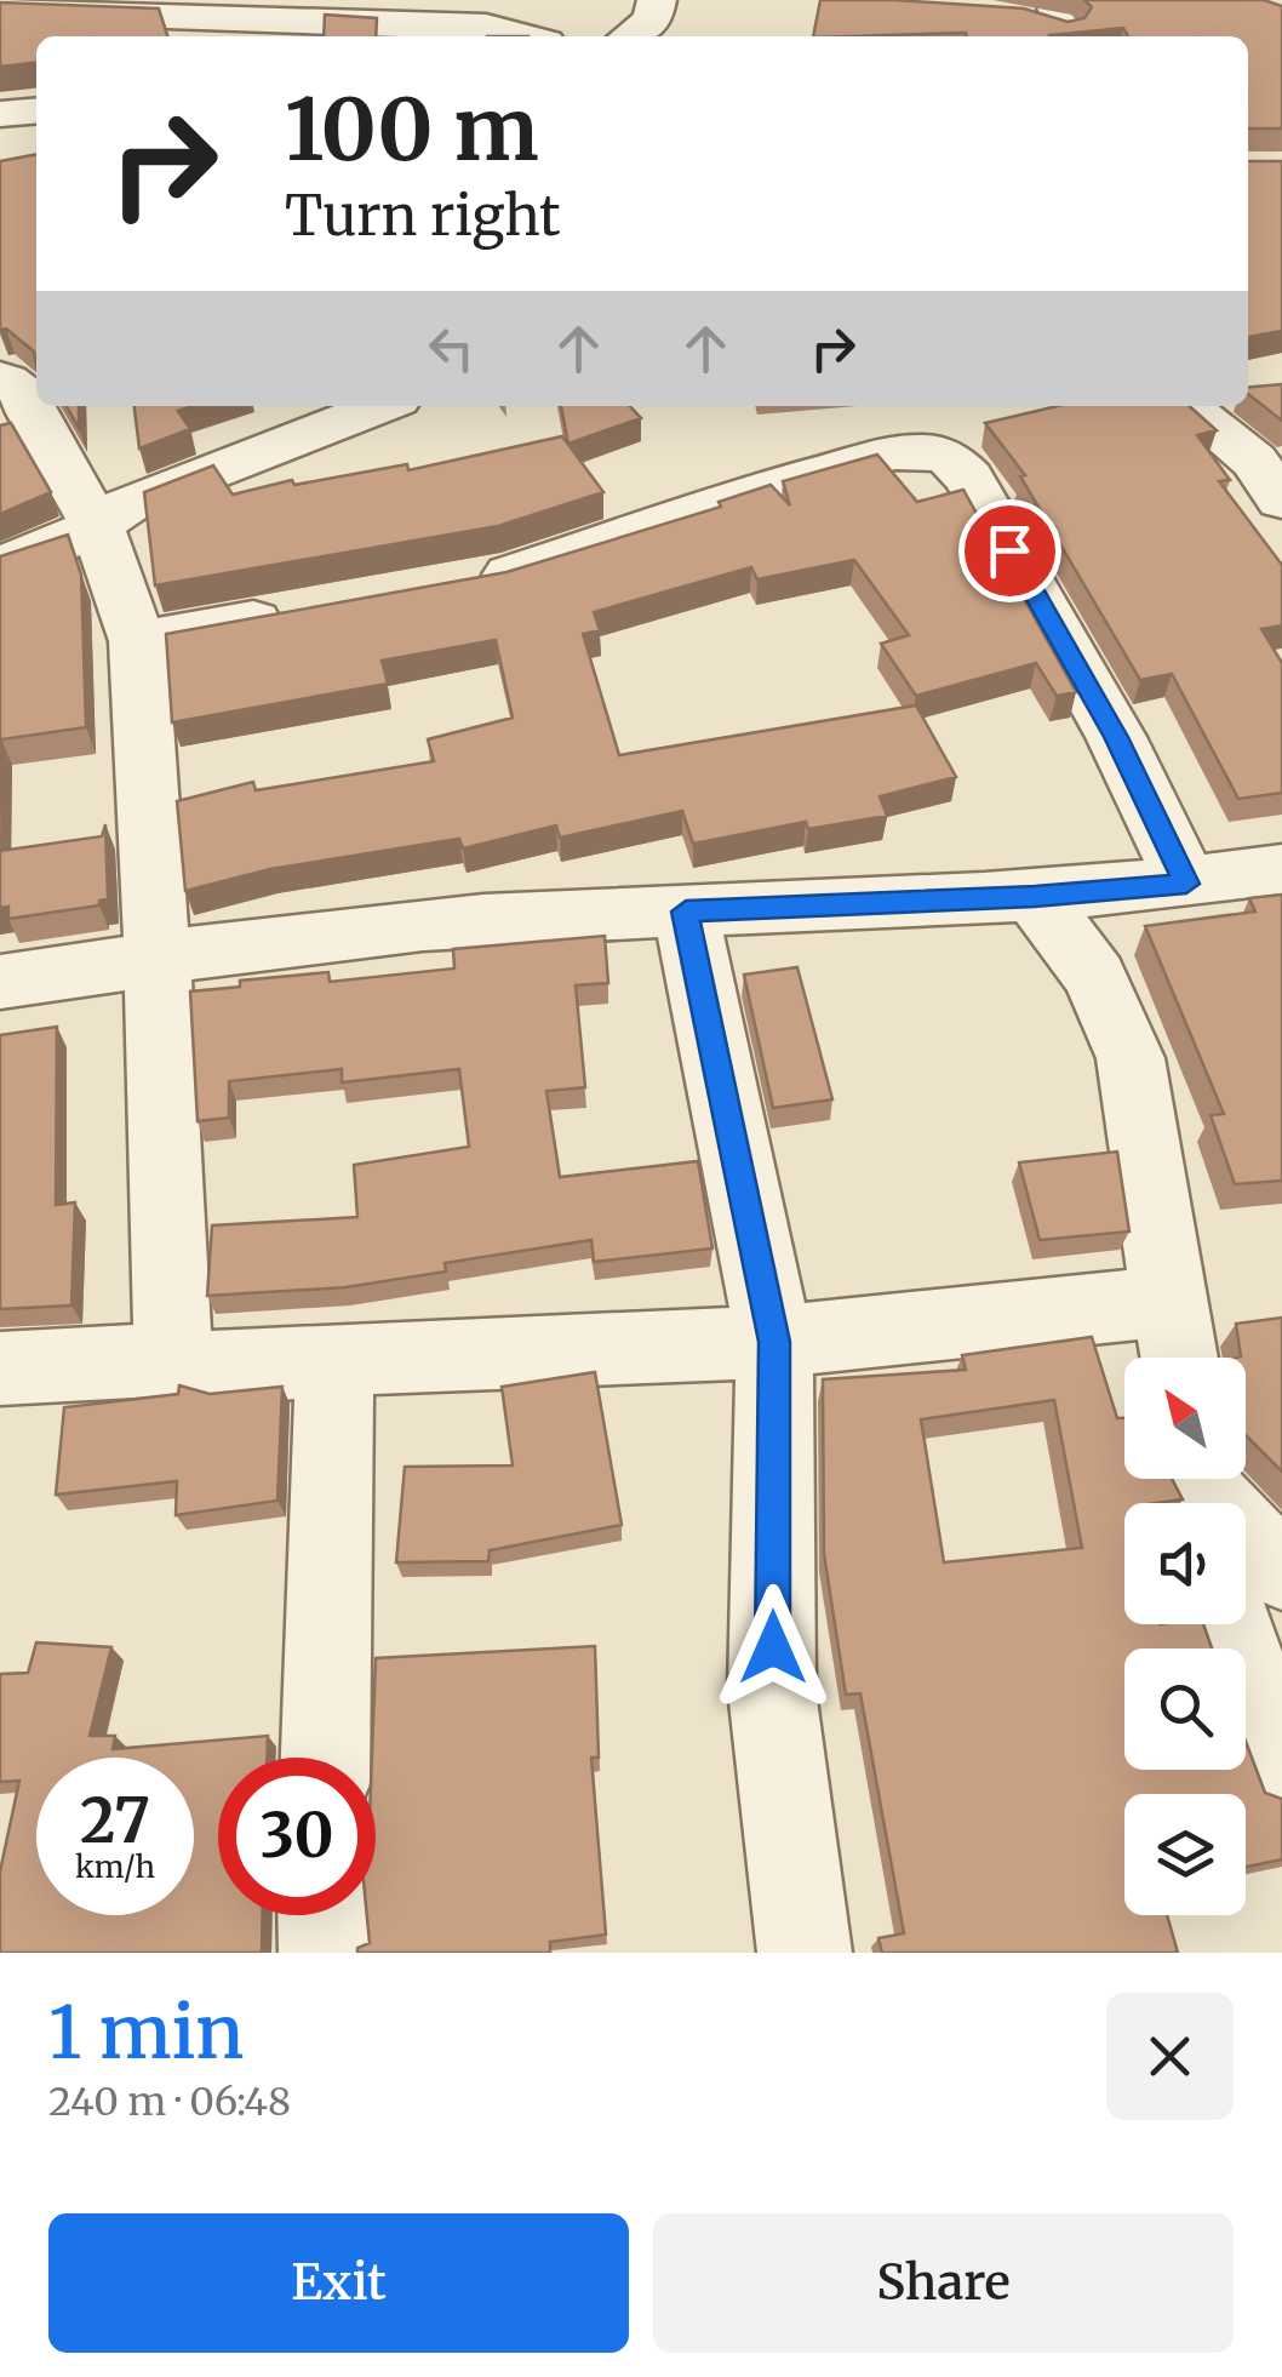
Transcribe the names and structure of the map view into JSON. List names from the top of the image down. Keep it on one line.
{"north":"top left","page":{"turn":["100 m","Turn right"],"speed":"27 km/h","limit":"30","heading":["1 min","240 m · 06:48"],"buttons":["Exit","Share"]}}
